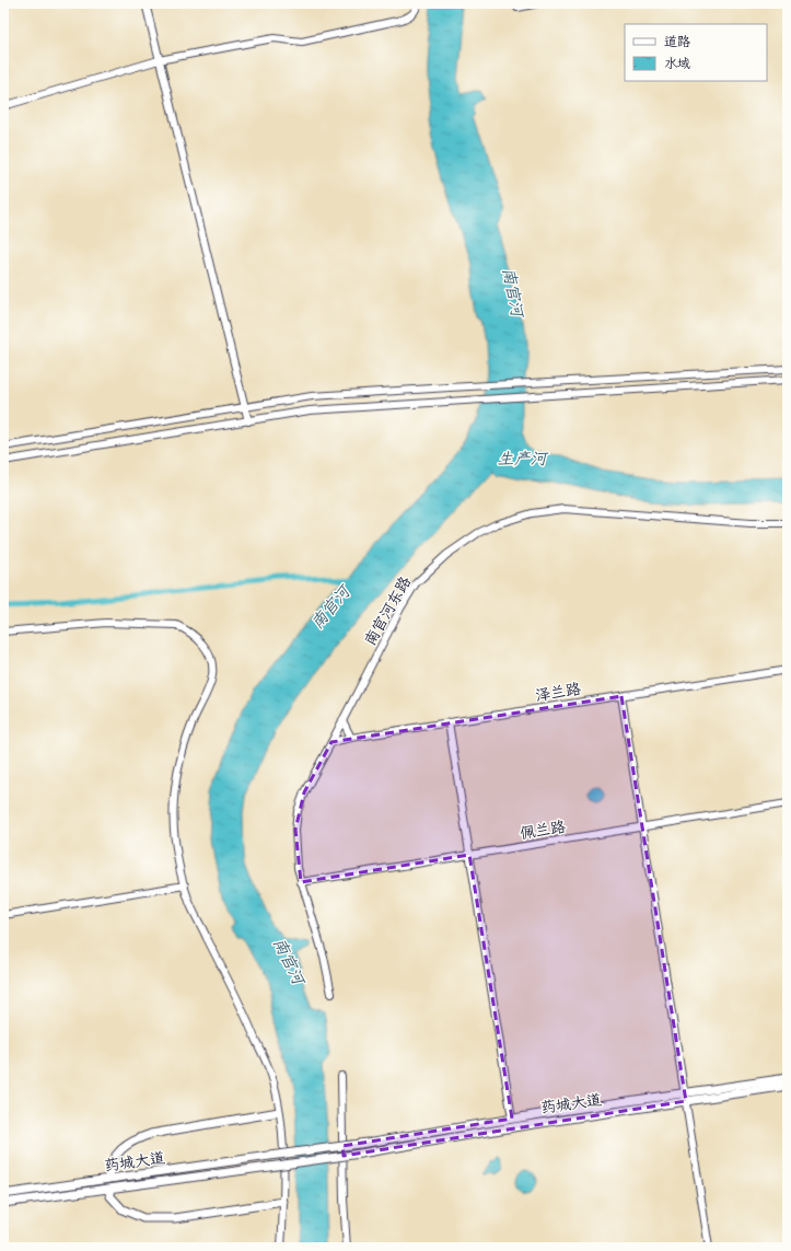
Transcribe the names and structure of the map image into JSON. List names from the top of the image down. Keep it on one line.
{"streets":{"main road":["药城大道"],"street":["南官河东路","泽兰路","佩兰路"]},"crossings":[["南官河东路","泽兰路"],["南官河东路","佩兰路"]],"water":["南官河","生产河"],"legend":["道路","水域"]}
